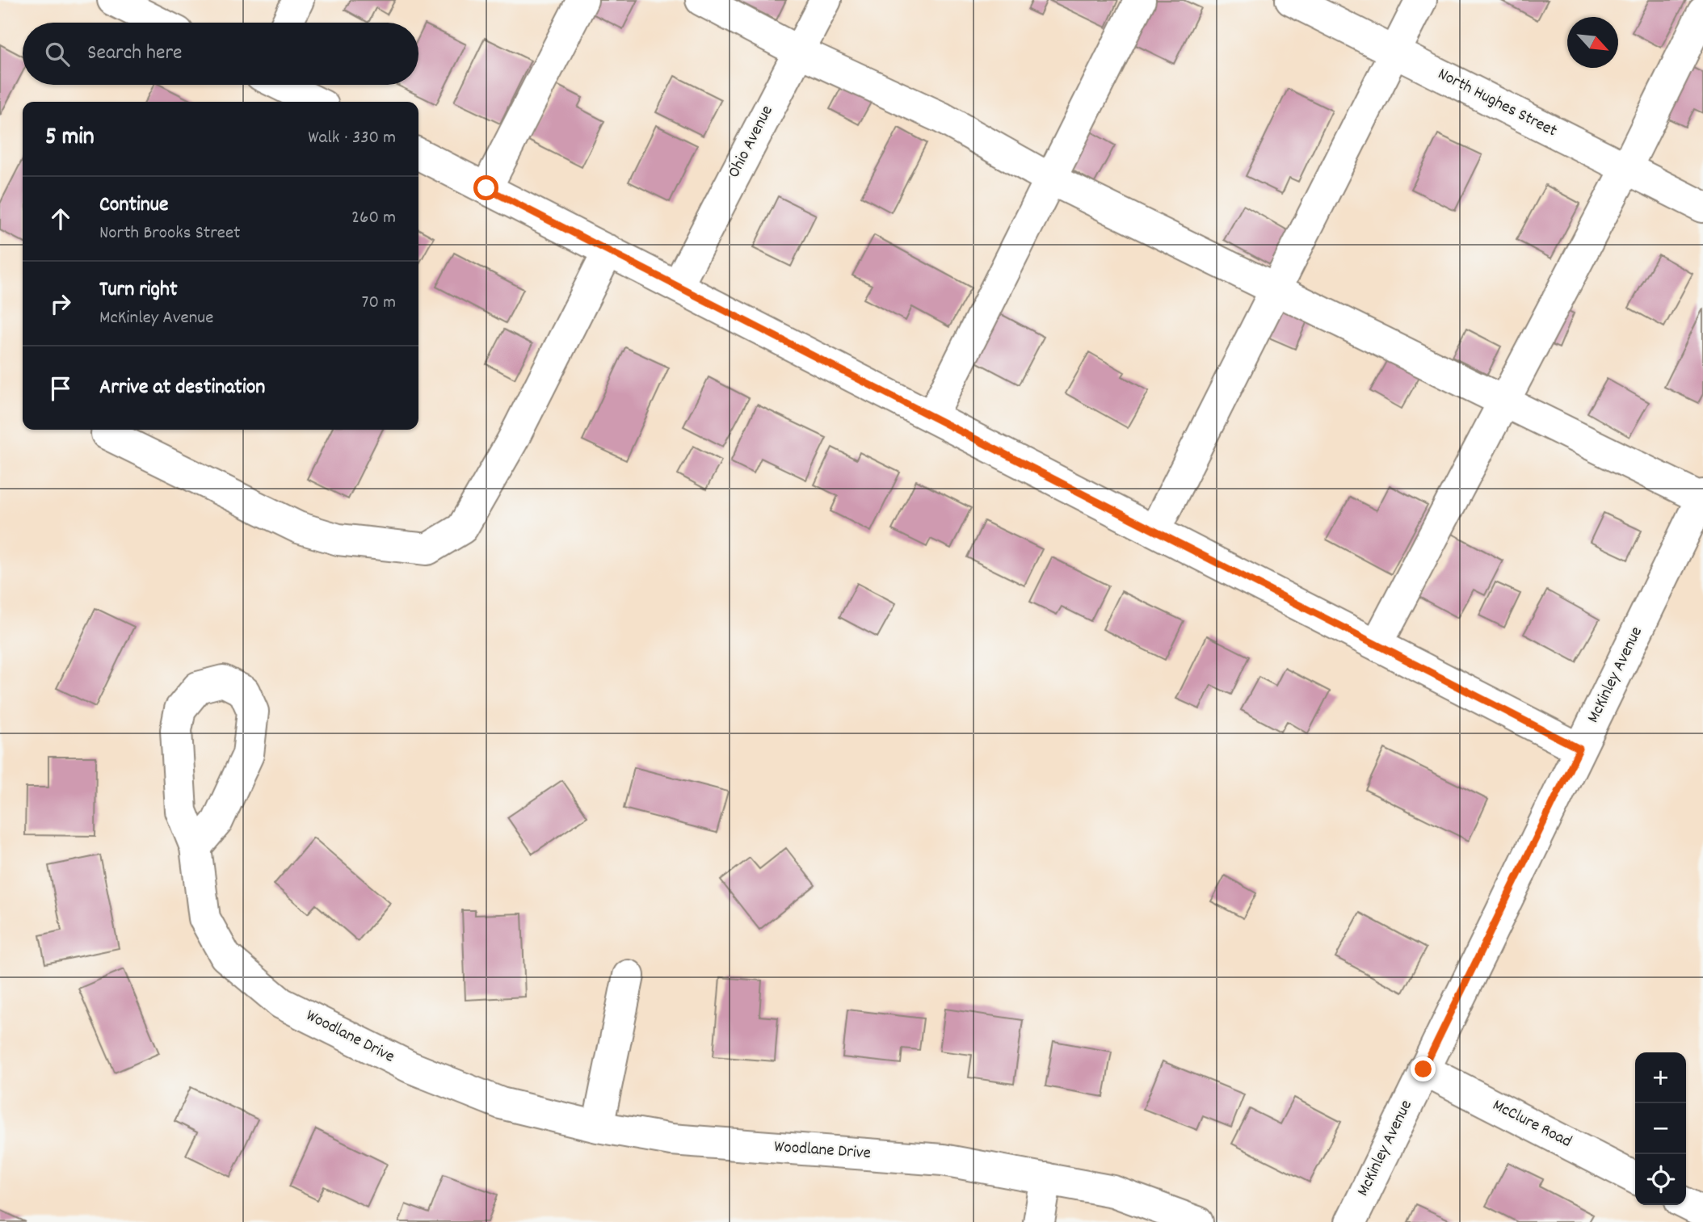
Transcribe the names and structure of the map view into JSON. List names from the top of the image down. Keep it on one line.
{"streets":{"street":["North Hughes Street","Ohio Avenue","McKinley Avenue","Woodlane Drive","McClure Road"]},"crossings":[["McKinley Avenue","McClure Road"]],"north":"bottom right","page":{"search":"Search here","heading":["5 min","Walk · 330 m"],"list":[["Continue","North Brooks Street","260 m"],["Turn right","McKinley Avenue","70 m"],"Arrive at destination"],"map_buttons":["+","−"]}}
